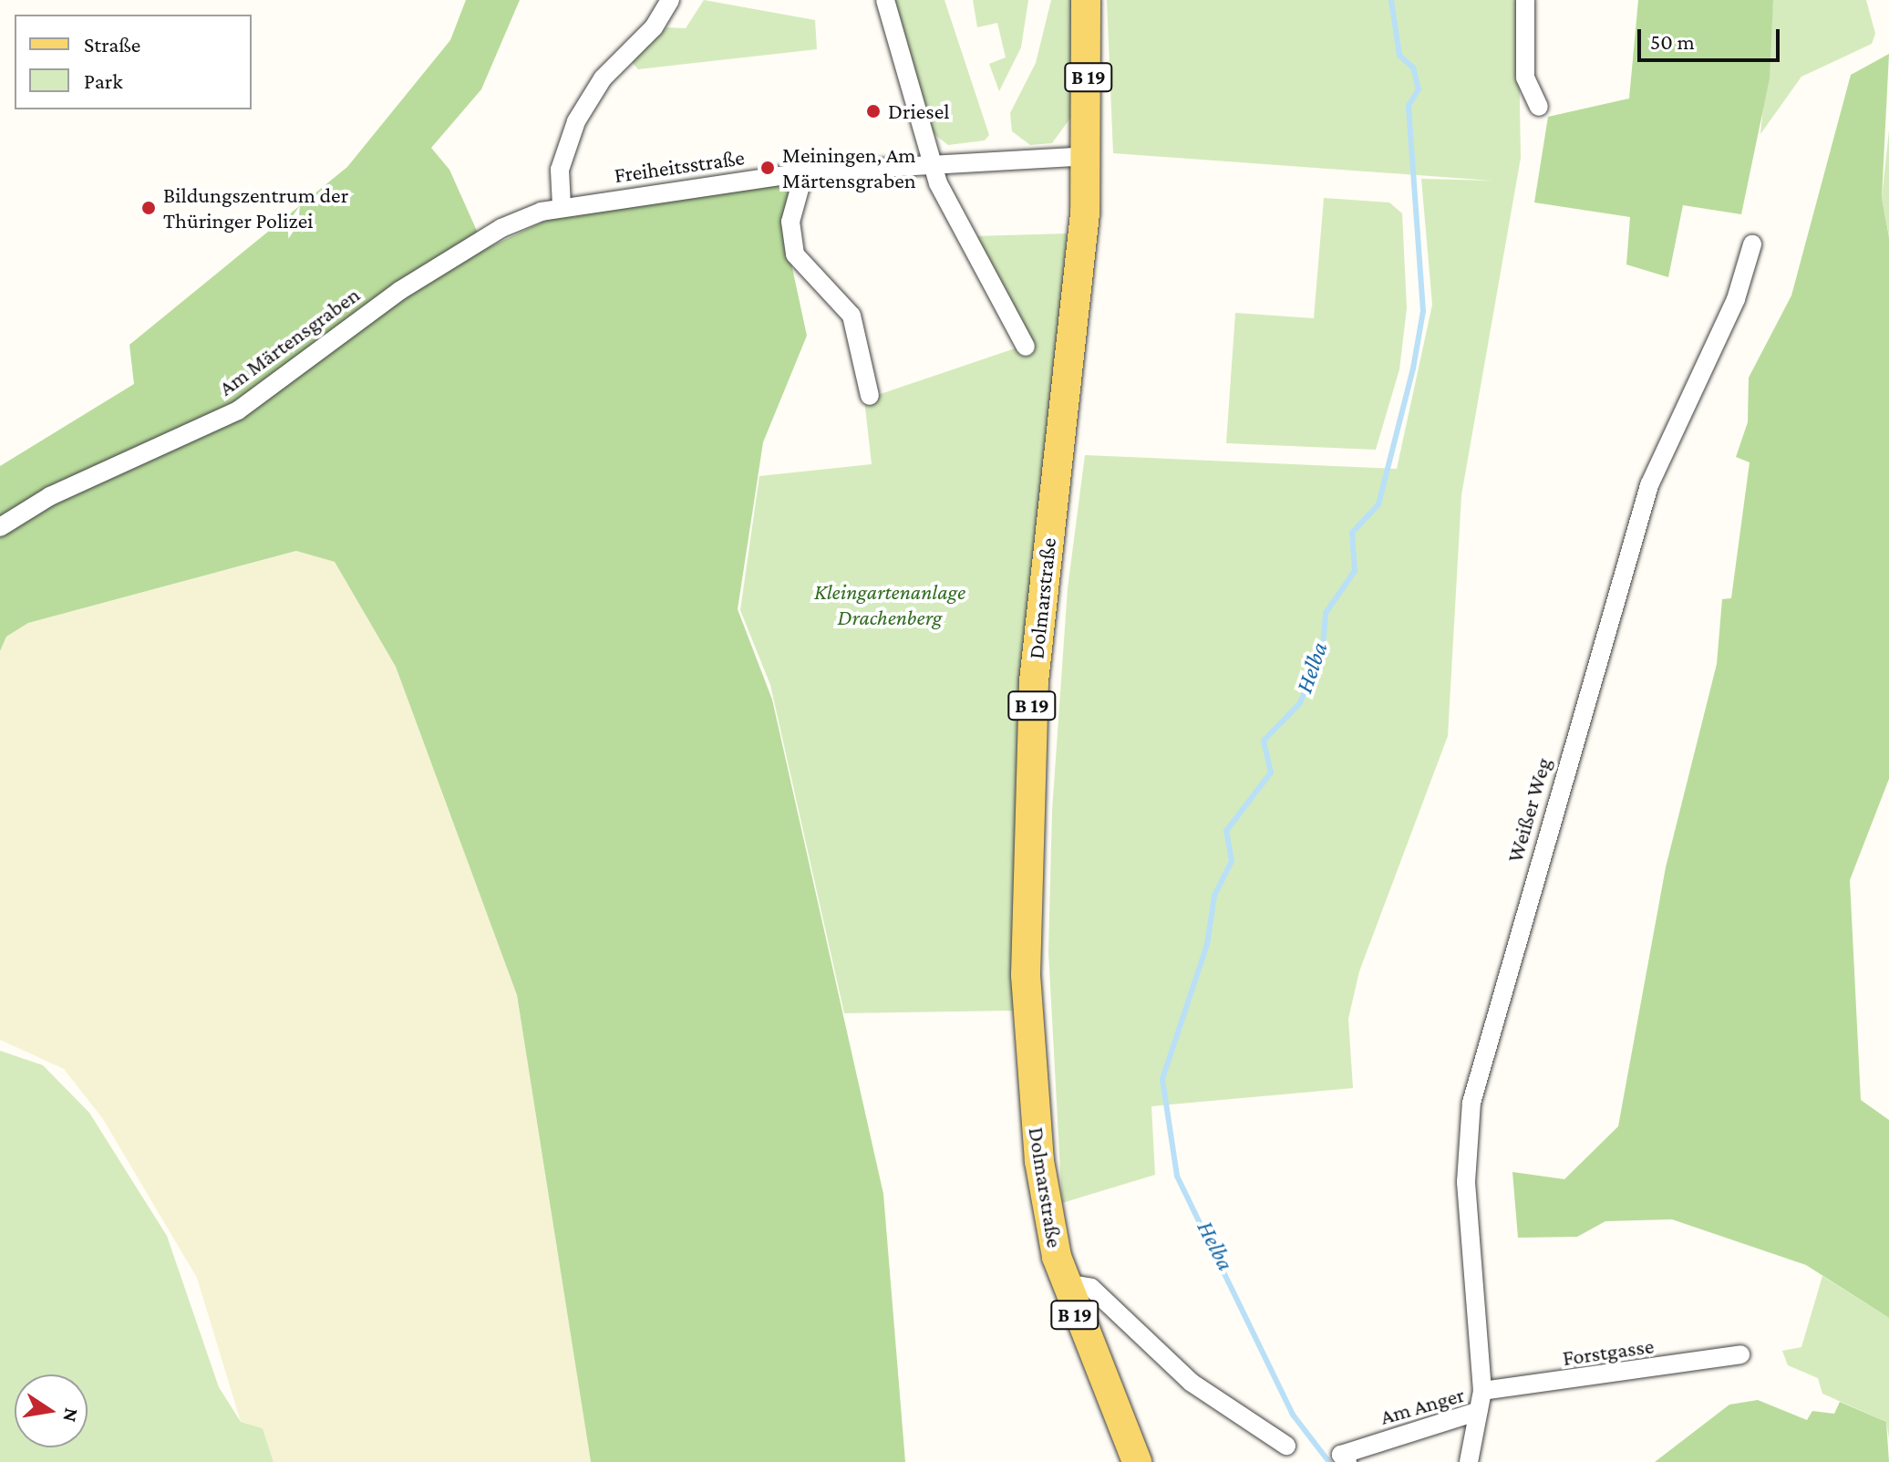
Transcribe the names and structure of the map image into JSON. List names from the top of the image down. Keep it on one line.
{"streets":{"main road":["B 19","Dolmarstraße"],"street":["Freiheitsstraße","Am Märtensgraben","Weißer Weg","Forstgasse","Am Anger"]},"crossings":[["Freiheitsstraße","Am Märtensgraben"],["Weißer Weg","Forstgasse"],["Weißer Weg","Am Anger"]],"water":["Helba"],"parks":["Kleingartenanlage Drachenberg"],"places":["Driesel","Meiningen, Am Märtensgraben","Bildungszentrum der Thüringer Polizei"],"legend":["Straße","Park"],"scale_bar":"50 m","north":"right"}
